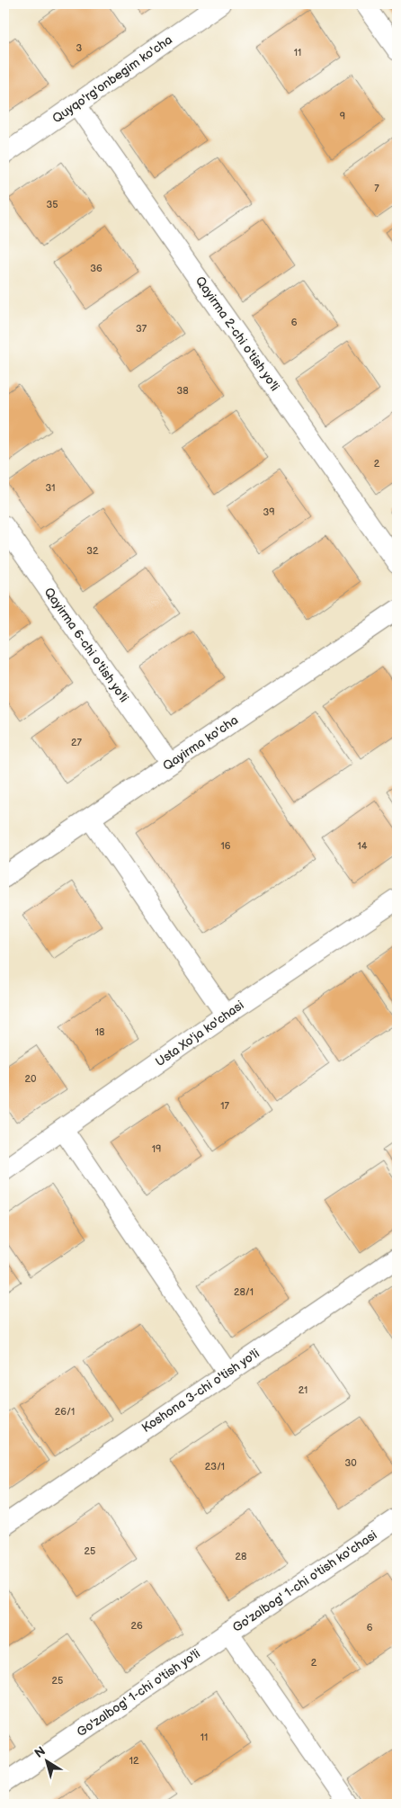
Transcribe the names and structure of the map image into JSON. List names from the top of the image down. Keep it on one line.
{"streets":{"street":["Quyqo'rg'onbegim ko'cha","Qayirma 2-chi o'tish yo'li","Qayirma 6-chi o'tish yo'li","Qayirma ko'cha","Usta Xo'ja ko'chasi","Koshona 3-chi o'tish yo'li","Go'zalbog' 1-chi o'tish ko'chasi","Go'zalbog' 1-chi o'tish yo'li"]},"crossings":[["Quyqo'rg'onbegim ko'cha","Qayirma 2-chi o'tish yo'li"],["Qayirma 6-chi o'tish yo'li","Qayirma ko'cha"],["Go'zalbog' 1-chi o'tish ko'chasi","Go'zalbog' 1-chi o'tish yo'li"]],"house_numbers":["3","11","9","7","35","36","6","37","38","2","31","39","32","27","16","14","18","20","17","19","28/1","21","26/1","30","23/1","25","28","26","6","2","25","11","12"],"north":"top left"}
